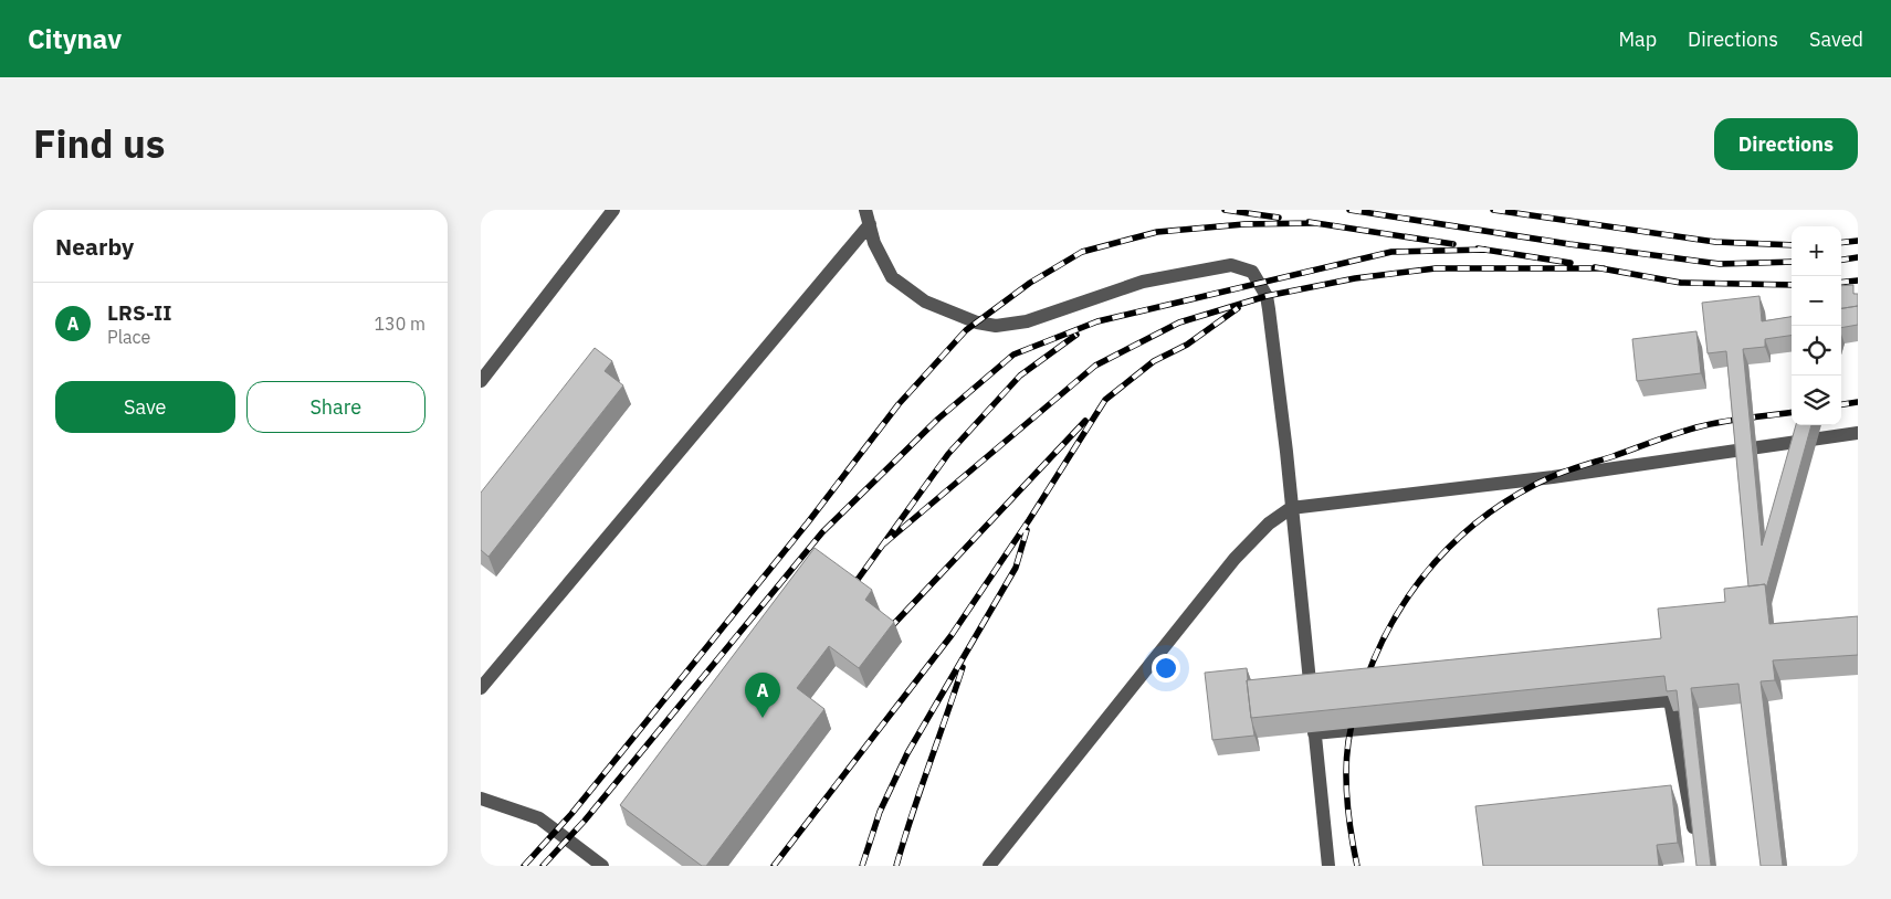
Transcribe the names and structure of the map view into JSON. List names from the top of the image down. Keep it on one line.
{"page":{"header":"Citynav","nav":["Map","Directions","Saved"],"title":"Find us","buttons":["Directions",["Save","Share"]],"heading":"Nearby","map_buttons":["+","−"],"list":[{"mark":"A","name":"LRS-II","note":"Place","value":"130 m"}],"pins":"A"}}
